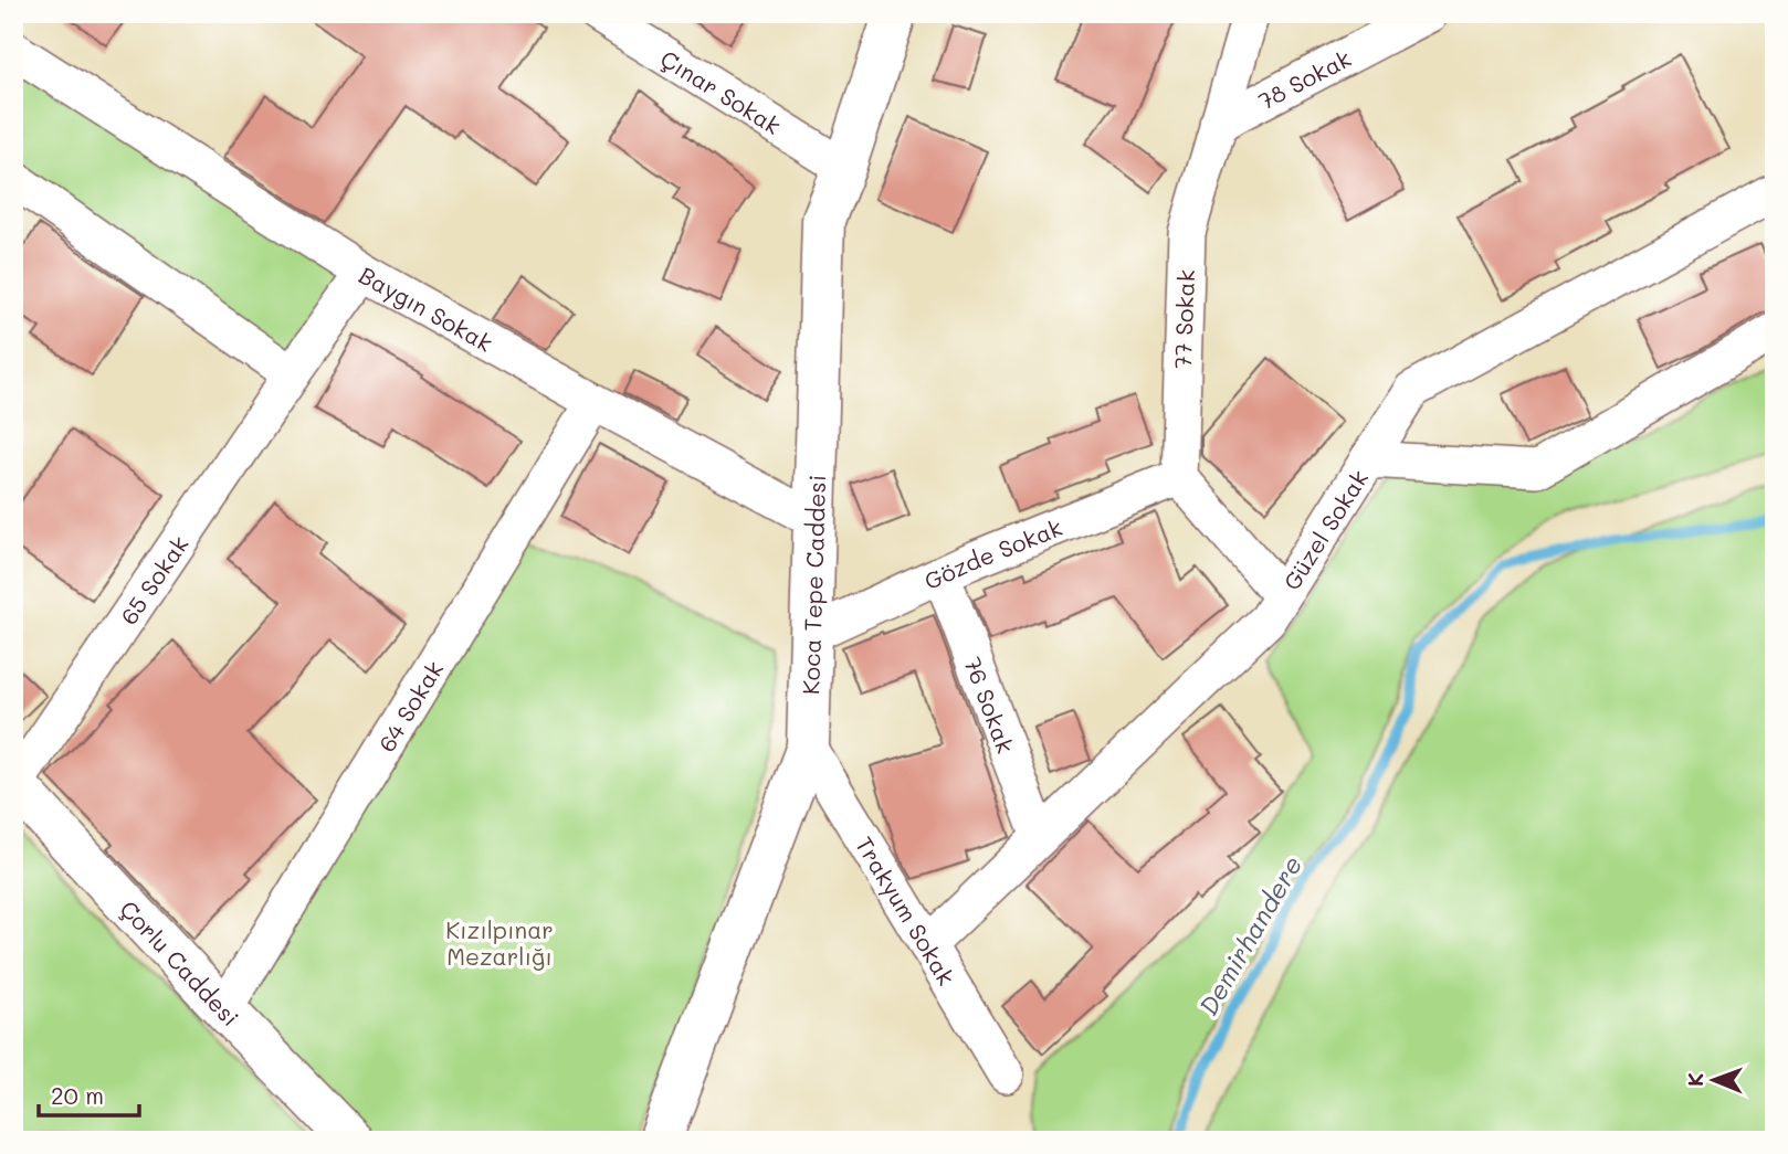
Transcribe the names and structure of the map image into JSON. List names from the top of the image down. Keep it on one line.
{"streets":{"main road":["Koca Tepe Caddesi","Çorlu Caddesi"],"street":["78 Sokak","Çınar Sokak","Baygın Sokak","77 Sokak","Güzel Sokak","Gözde Sokak","65 Sokak","64 Sokak","76 Sokak","Trakyum Sokak"]},"crossings":[["78 Sokak","77 Sokak"],["Çınar Sokak","Koca Tepe Caddesi"],["Baygın Sokak","65 Sokak"],["Baygın Sokak","Koca Tepe Caddesi"],["Baygın Sokak","64 Sokak"],["77 Sokak","Gözde Sokak"],["Güzel Sokak","76 Sokak"],["Güzel Sokak","Trakyum Sokak"],["Gözde Sokak","Koca Tepe Caddesi"],["Gözde Sokak","76 Sokak"],["65 Sokak","Çorlu Caddesi"],["Koca Tepe Caddesi","Trakyum Sokak"],["64 Sokak","Çorlu Caddesi"]],"water":["Demirhandere"],"parks":["Kızılpınar Mezarlığı"],"scale_bar":"20 m","north":"left"}
